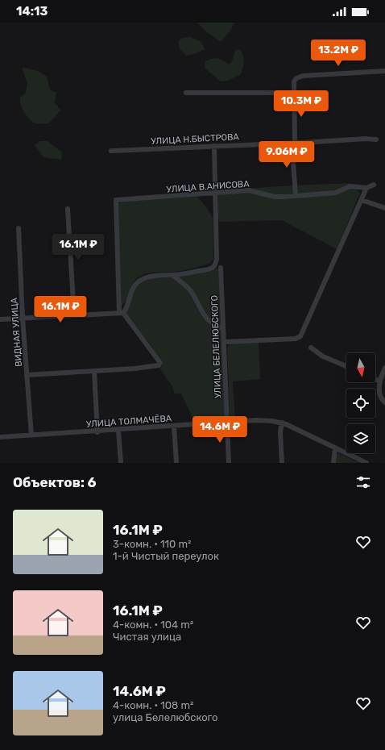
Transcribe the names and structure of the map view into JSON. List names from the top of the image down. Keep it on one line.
{"streets":{"street":["УЛИЦА Н.БЫСТРОВА","УЛИЦА В.АНИСОВА","ВИДНАЯ УЛИЦА","УЛИЦА БЕЛЕЛЮБСКОГО","УЛИЦА ТОЛМАЧЁВА"]},"crossings":[["ВИДНАЯ УЛИЦА","УЛИЦА ТОЛМАЧЁВА"],["УЛИЦА БЕЛЕЛЮБСКОГО","УЛИЦА ТОЛМАЧЁВА"]],"north":"bottom","page":{"status":"14:13","price":["13.2M ₽","10.3M ₽","9.06M ₽","16.1M ₽","16.1M ₽","14.6M ₽"],"heading":"Объектов: 6","list":[{"name":"16.1M ₽","note":"3-комн. · 110 m² · 1-й Чистый переулок"},{"name":"16.1M ₽","note":"4-комн. · 104 m² · Чистая улица"},{"name":"14.6M ₽","note":"4-комн. · 108 m² · улица Белелюбского"}]}}
